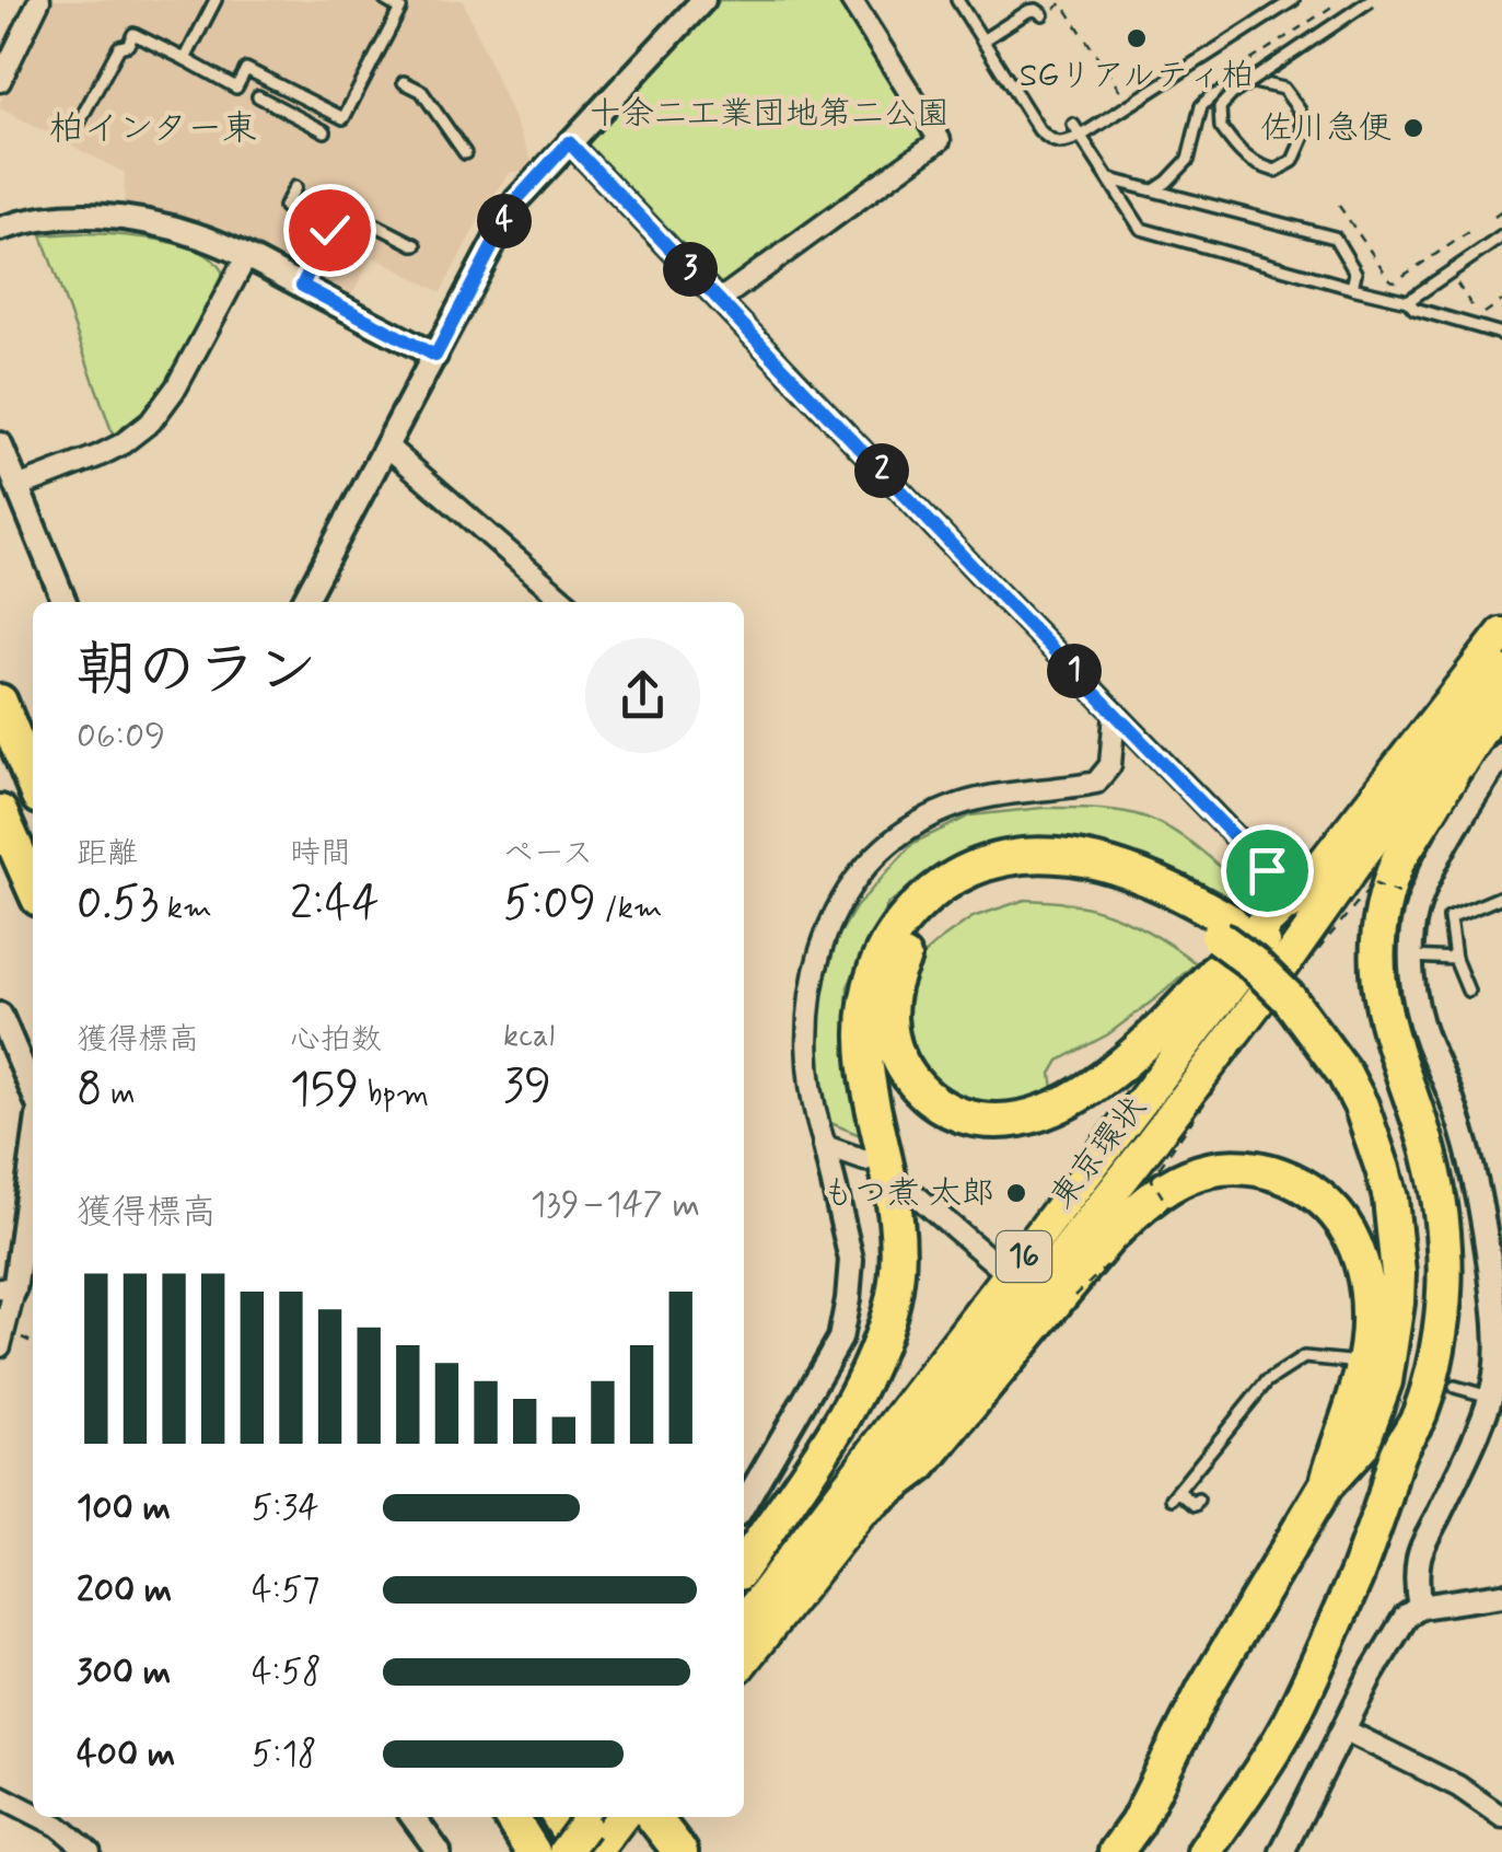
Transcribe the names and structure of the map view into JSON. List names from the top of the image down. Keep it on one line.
{"streets":{"highway":["東京環状","16"]},"districts":["柏インター東"],"parks":["十余二工業団地第二公園"],"places":["SGリアルティ柏","佐川急便","もつ煮 太郎"],"page":{"pins":["4","3","2","1"],"heading":["朝のラン","06:09"],"stats":[["距離","0.53 km"],["時間","2:44"],["ペース","5:09 /km"],["獲得標高","8 m"],["心拍数","159 bpm"],["kcal","39"]],"chart":["獲得標高","139–147 m"],"list":[{"name":"100 m","note":"5:34"},{"name":"200 m","note":"4:57"},{"name":"300 m","note":"4:58"},{"name":"400 m","note":"5:18"}]}}
